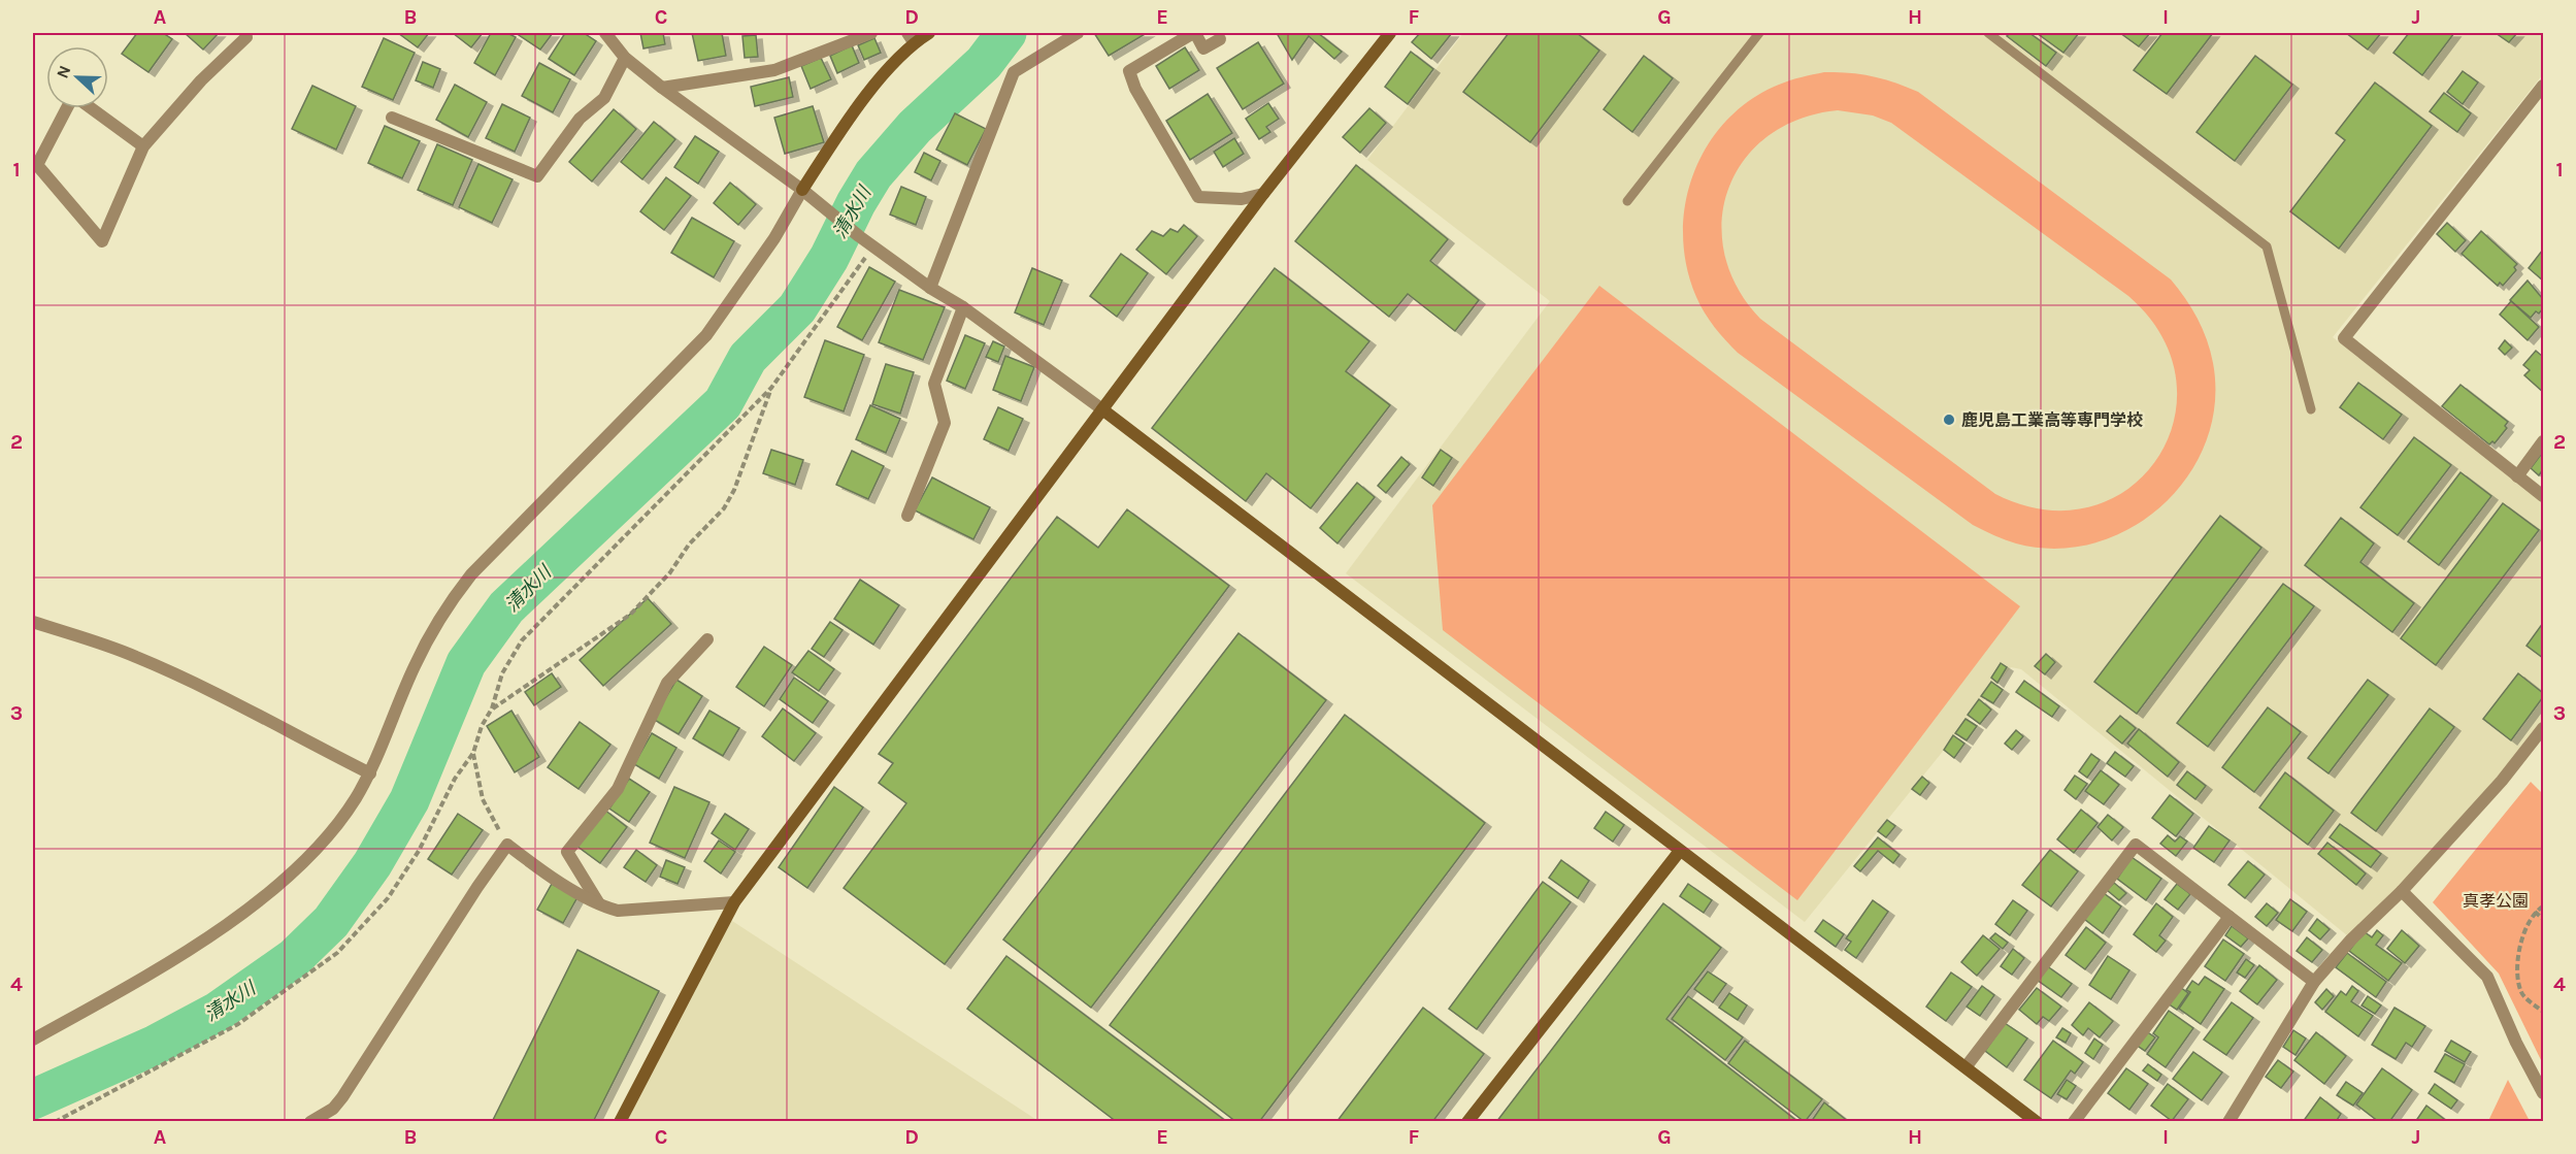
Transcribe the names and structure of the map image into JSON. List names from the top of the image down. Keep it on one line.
{"water":["清水川"],"parks":["真孝公園"],"places":["鹿児島工業高等専門学校"],"north":"left","grid":{"columns":["A","B","C","D","E","F","G","H","I","J"],"rows":["1","2","3","4"]}}
